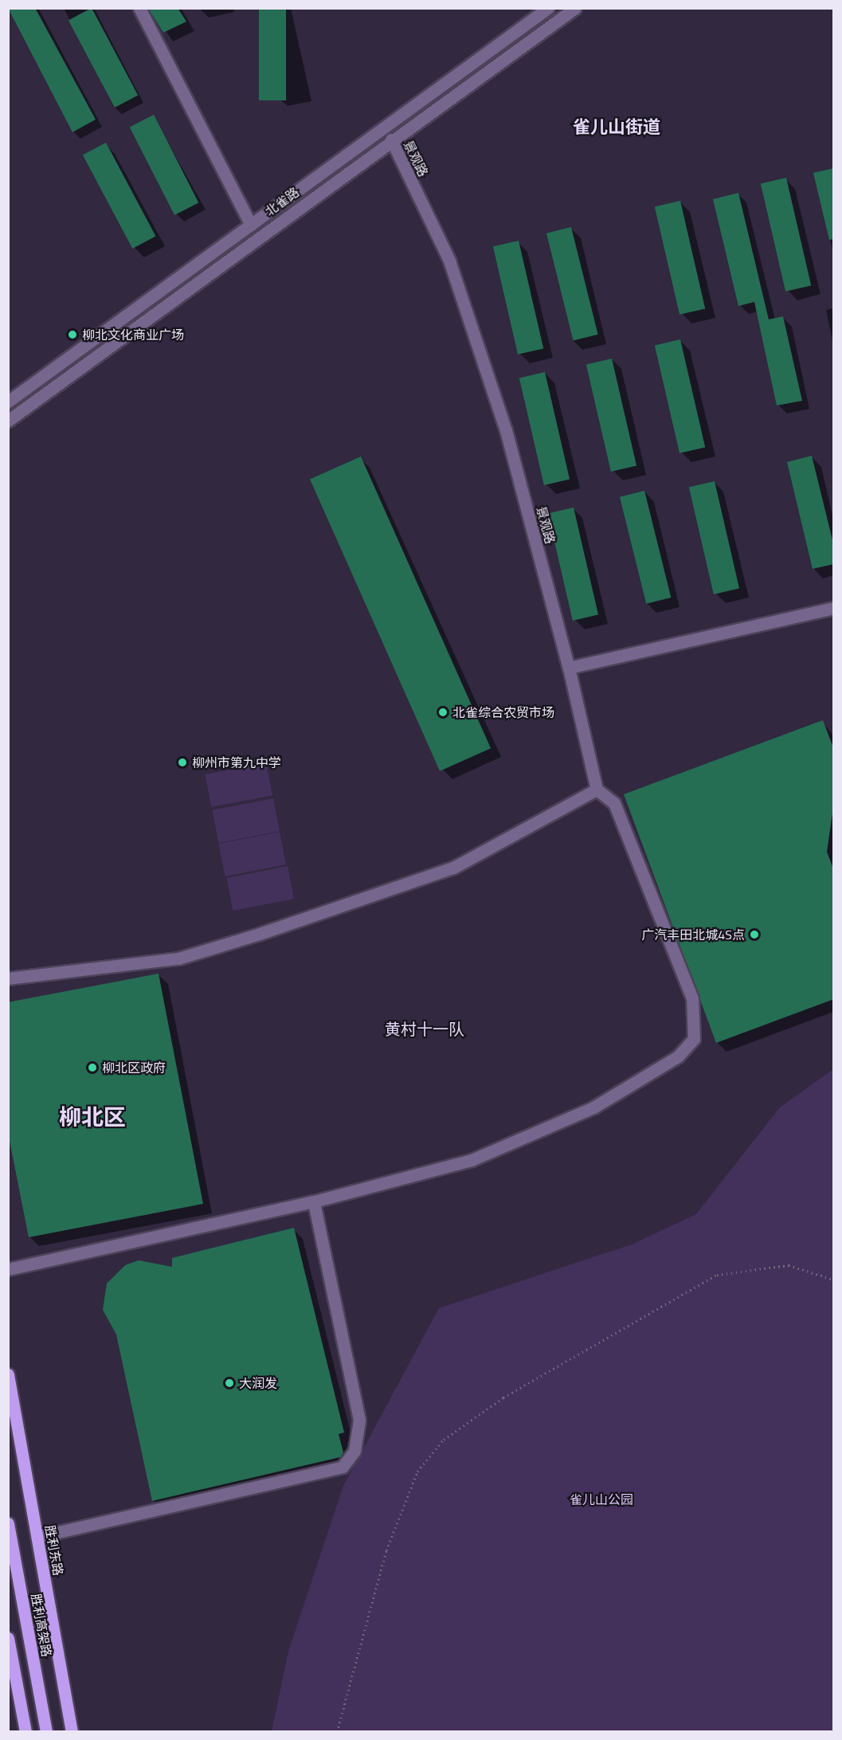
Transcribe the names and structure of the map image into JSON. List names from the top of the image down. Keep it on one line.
{"streets":{"main road":["胜利东路","胜利高架路"],"street":["景观路","北雀路"]},"crossings":[["景观路","北雀路"]],"districts":["雀儿山街道","黄村十一队","柳北区"],"parks":["雀儿山公园"],"places":["柳北文化商业广场","北雀综合农贸市场","柳州市第九中学","广汽丰田北城4S点","柳北区政府","大润发"]}
